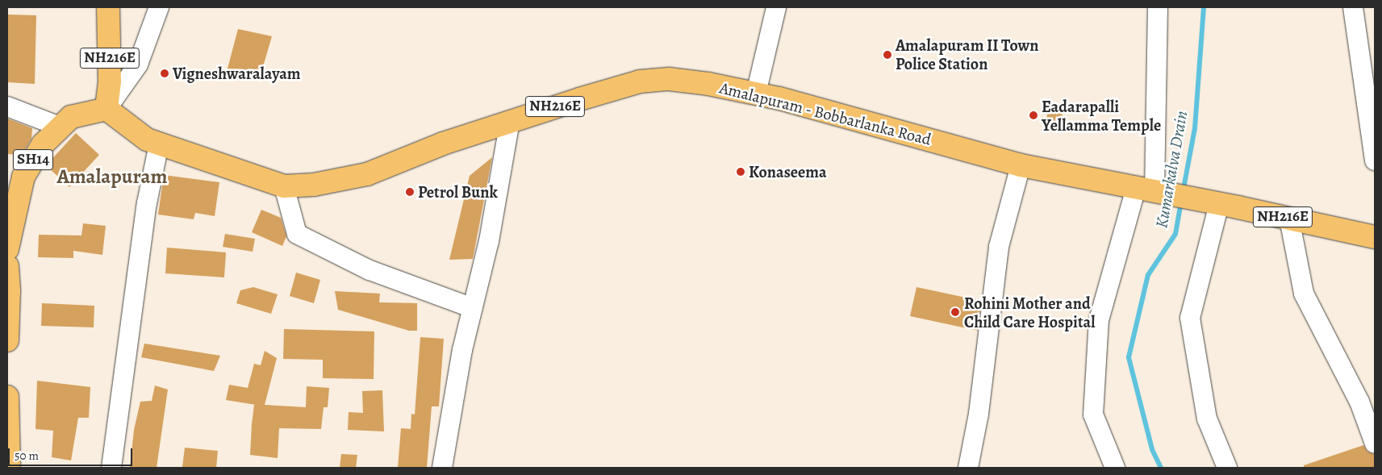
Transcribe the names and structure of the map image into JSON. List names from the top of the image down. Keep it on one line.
{"streets":{"main road":["NH216E","Amalapuram - Bobbarlanka Road","SH14"]},"crossings":[["NH216E","Amalapuram - Bobbarlanka Road"],["NH216E","SH14"],["Amalapuram - Bobbarlanka Road","SH14"]],"districts":["Amalapuram"],"water":["Kumarkalva Drain"],"places":["Amalapuram II Town Police Station","Vigneshwaralayam","Eadarapalli Yellamma Temple","Konaseema","Petrol Bunk","Rohini Mother and Child Care Hospital"],"scale_bar":"50 m"}
